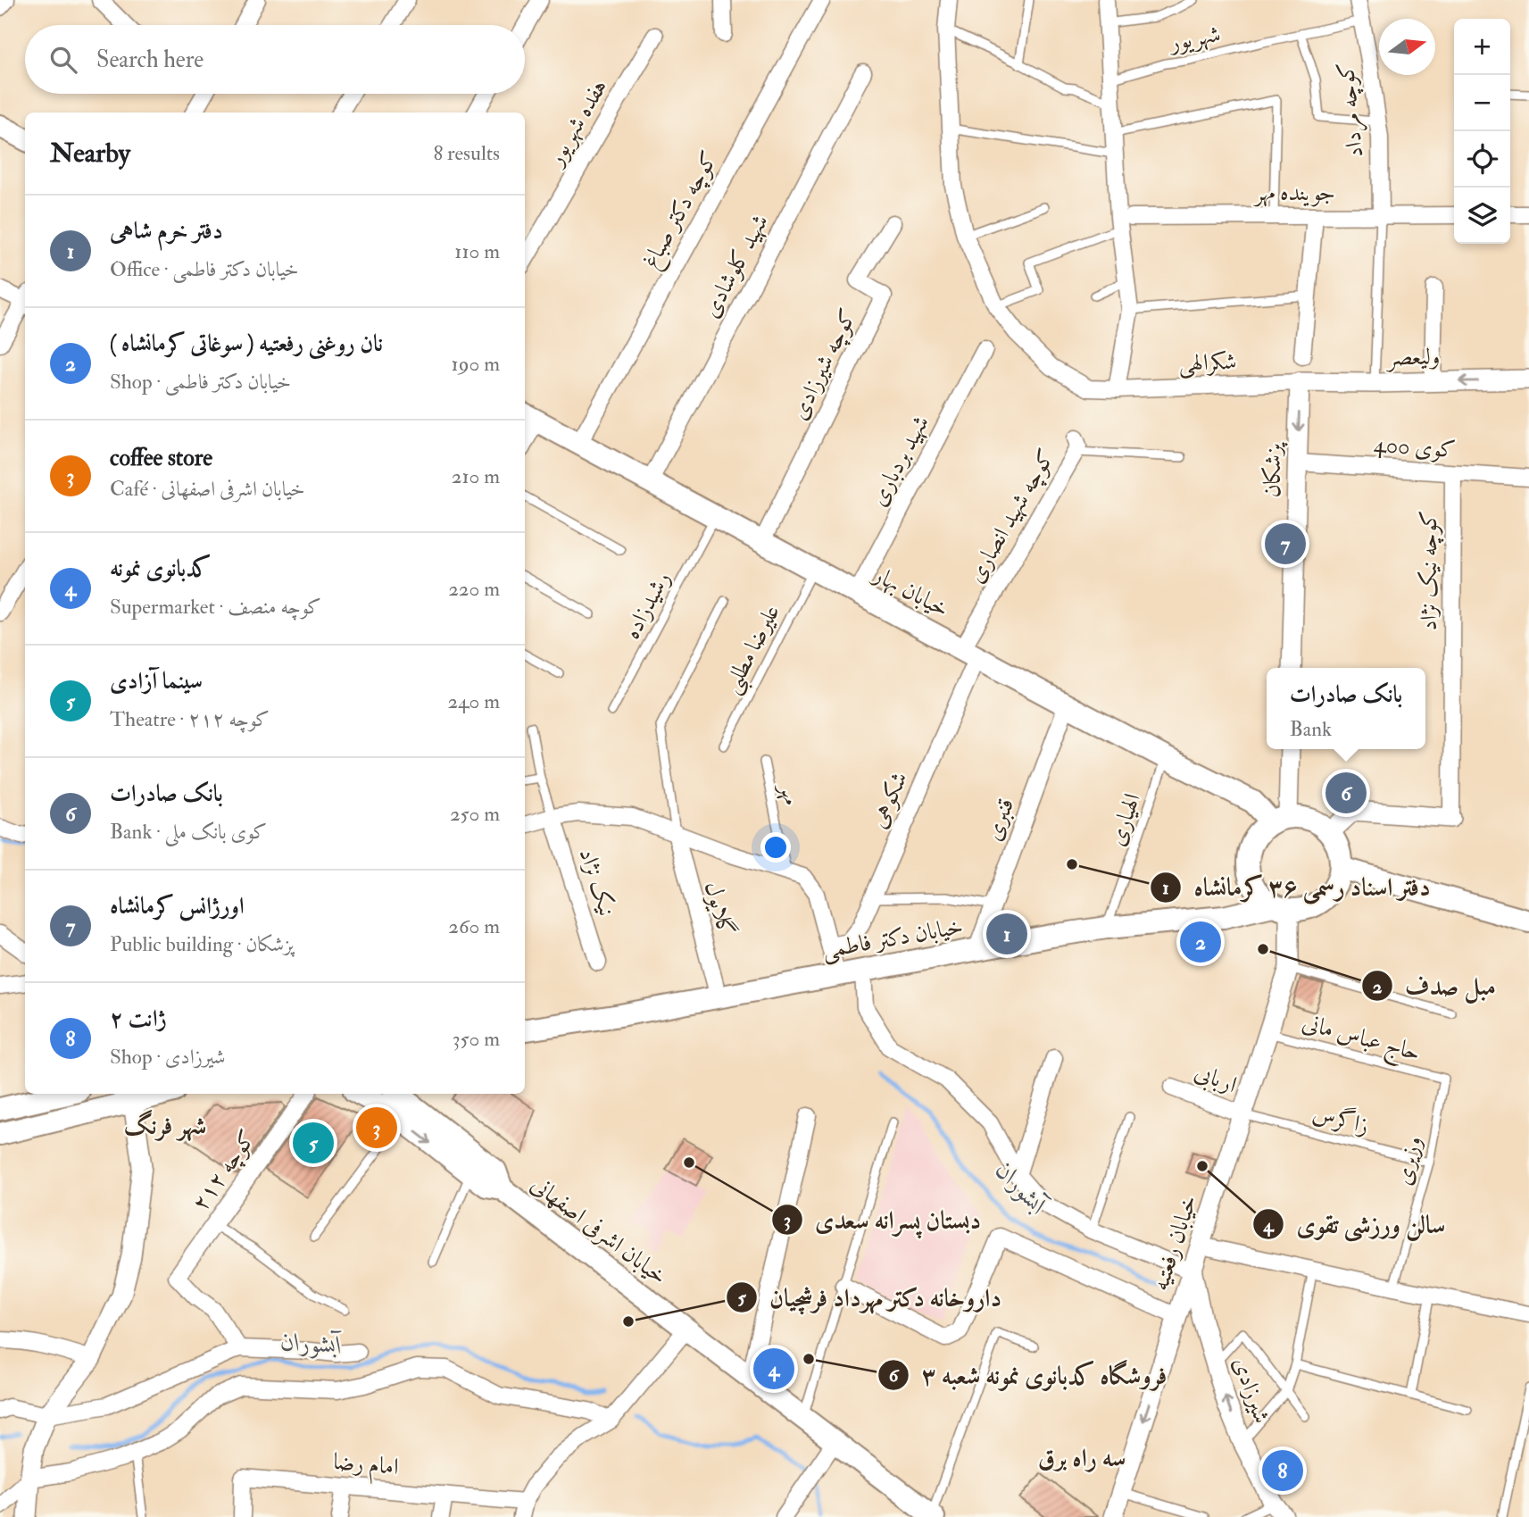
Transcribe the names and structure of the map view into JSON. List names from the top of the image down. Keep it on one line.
{"streets":{"main road":["خیابان بهار","خیابان دکتر فاطمی","خیابان اشرفی اصفهانی"],"street":["کوچه مرداد","هفده شهریور","جوینده مهر","کوچه دکتر صباغ","شهید کلوشادی","ولیعصر","شکرالهی","کوچه شیرزادی","کوی 400","شهید بردباری","پزشکان","کوچه شهید انصاری","کوچه نیک نژاد","شکوهی","قنبری","نیک نژاد","گلایول","اربابی","کوچه ۲۱۲","خیابان رفعتیه","شیرزادی","امام رضا"],"lane":["شهریور","رشیدزاده","علیرضا مطلبی","مهر","الهیاری","حاج عباس مانی","زاگرس","وزیری"]},"crossings":[["شهریور","کوچه مرداد"],["کوچه مرداد","جوینده مهر"],["کوچه دکتر صباغ","خیابان بهار"],["شهید کلوشادی","خیابان بهار"],["ولیعصر","شکرالهی"],["ولیعصر","پزشکان"],["شکرالهی","پزشکان"],["کوچه شیرزادی","خیابان بهار"],["کوی 400","پزشکان"],["کوی 400","کوچه نیک نژاد"],["شهید بردباری","خیابان بهار"],["کوچه شهید انصاری","خیابان بهار"],["کوچه شهید انصاری","شکوهی"],["خیابان بهار","رشیدزاده"],["خیابان بهار","علیرضا مطلبی"],["خیابان بهار","شکوهی"],["خیابان بهار","قنبری"],["خیابان بهار","الهیاری"],["خیابان بهار","خیابان دکتر فاطمی"],["خیابان بهار","خیابان رفعتیه"],["قنبری","خیابان دکتر فاطمی"],["الهیاری","خیابان دکتر فاطمی"],["گلایول","خیابان دکتر فاطمی"],["خیابان دکتر فاطمی","خیابان رفعتیه"],["حاج عباس مانی","وزیری"],["حاج عباس مانی","خیابان رفعتیه"],["اربابی","زاگرس"],["اربابی","خیابان رفعتیه"],["زاگرس","وزیری"],["زاگرس","خیابان رفعتیه"],["خیابان رفعتیه","شیرزادی"]],"one_way":["ولیعصر"],"districts":["شهر فرنگ","سه راه برق"],"water":["آبشوران"],"places":["دفتر اسناد رسمی ۳۶ کرمانشاه","مبل صدف","دبستان پسرانه سعدی","سالن ورزشی تقوی","داروخانه دکتر مهرداد فرشچیان","فروشگاه کدبانوی نمونه شعبه ۳"],"north":"right","page":{"map_buttons":["+","−"],"search":"Search here","heading":["Nearby","8 results"],"list":[{"mark":"1","name":"دفتر خرم شاهی","note":"Office · خیابان دکتر فاطمی","value":"110 m"},{"mark":"2","name":"نان روغنی رفعتیه ( سوغاتی کرمانشاه )","note":"Shop · خیابان دکتر فاطمی","value":"190 m"},{"mark":"3","name":"coffee store","note":"Café · خیابان اشرفی اصفهانی","value":"210 m"},{"mark":"4","name":"کدبانوی نمونه","note":"Supermarket · کوچه منصف","value":"220 m"},{"mark":"5","name":"سینما آزادی","note":"Theatre · کوچه ۲۱۲","value":"240 m"},{"mark":"6","name":"بانک صادرات","note":"Bank · کوی بانک ملی","value":"250 m"},{"mark":"7","name":"اورژانس کرمانشاه","note":"Public building · پزشکان","value":"260 m"},{"mark":"8","name":"ژانت ۲","note":"Shop · شیرزادی","value":"350 m"}],"pins":["7","6","1","2","3","5","4","8"],"popup":["بانک صادرات","Bank"]}}
